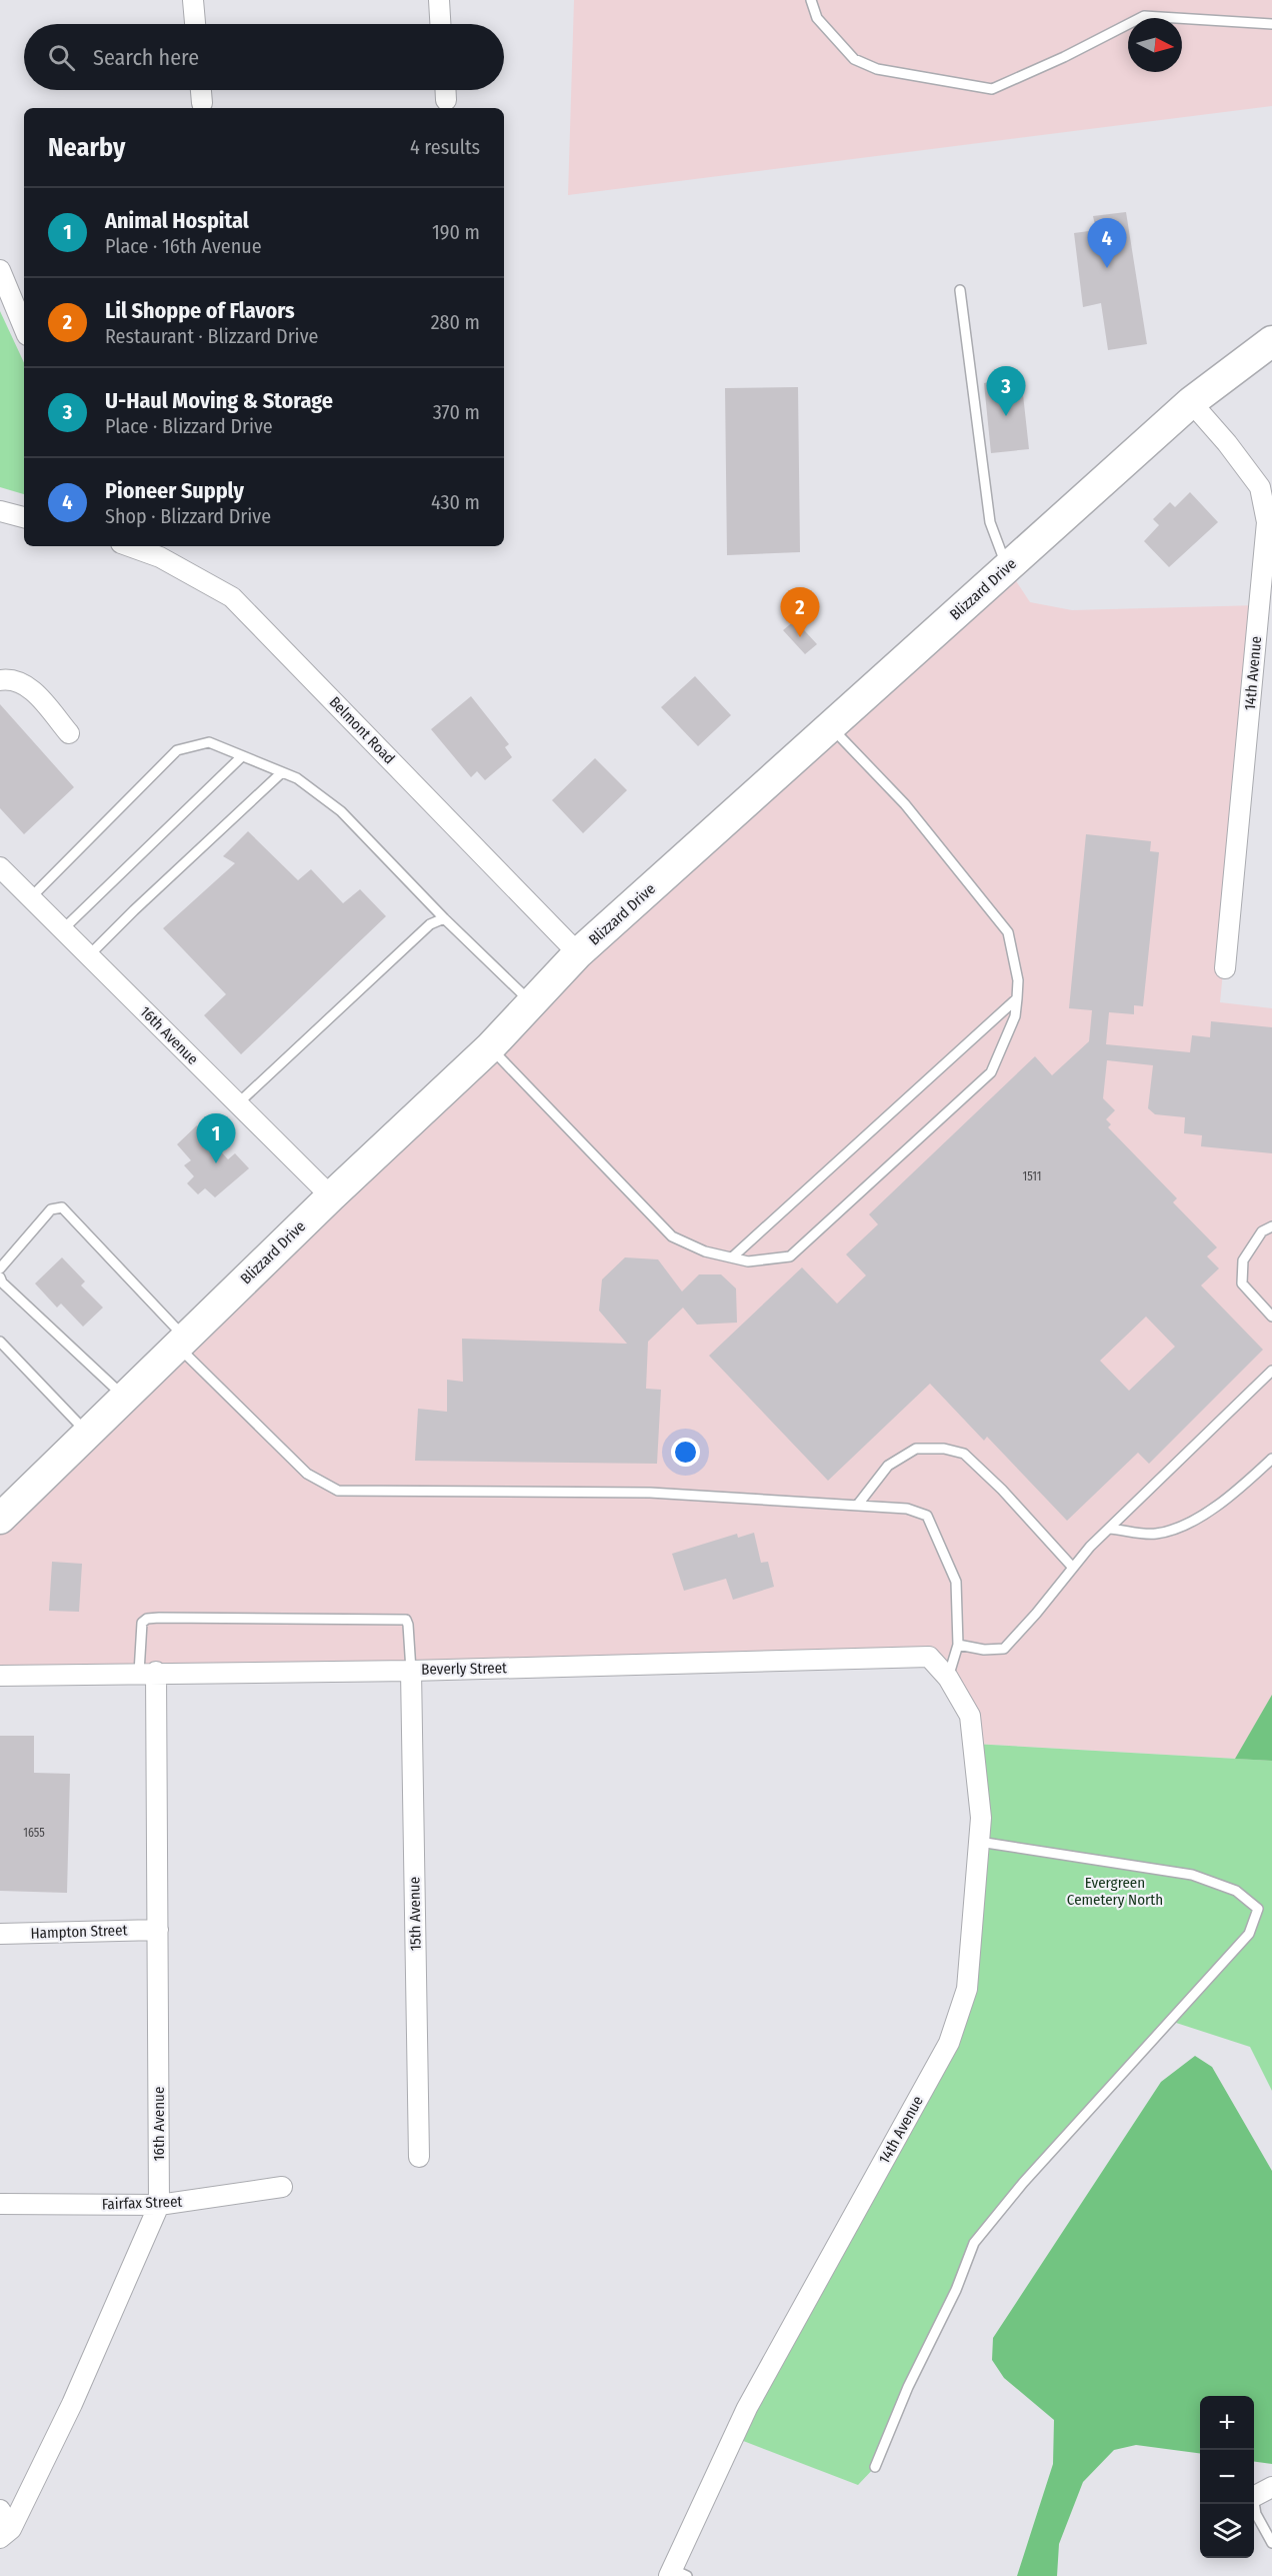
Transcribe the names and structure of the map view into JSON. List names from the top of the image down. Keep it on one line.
{"streets":{"main road":["Blizzard Drive"],"street":["14th Avenue","Belmont Road","16th Avenue","Beverly Street","15th Avenue","Hampton Street","Fairfax Street"]},"crossings":[["Blizzard Drive","14th Avenue"],["Blizzard Drive","Belmont Road"],["Blizzard Drive","16th Avenue"],["14th Avenue","Beverly Street"],["16th Avenue","Beverly Street"],["16th Avenue","Hampton Street"],["16th Avenue","Fairfax Street"],["Beverly Street","15th Avenue"]],"parks":["Evergreen Cemetery North"],"house_numbers":["1511","1655"],"north":"right","page":{"search":"Search here","heading":["Nearby","4 results"],"list":[{"mark":"1","name":"Animal Hospital","note":"Place · 16th Avenue","value":"190 m"},{"mark":"2","name":"Lil Shoppe of Flavors","note":"Restaurant · Blizzard Drive","value":"280 m"},{"mark":"3","name":"U-Haul Moving & Storage","note":"Place · Blizzard Drive","value":"370 m"},{"mark":"4","name":"Pioneer Supply","note":"Shop · Blizzard Drive","value":"430 m"}],"pins":["4","3","2","1"],"map_buttons":["+","−"]}}
